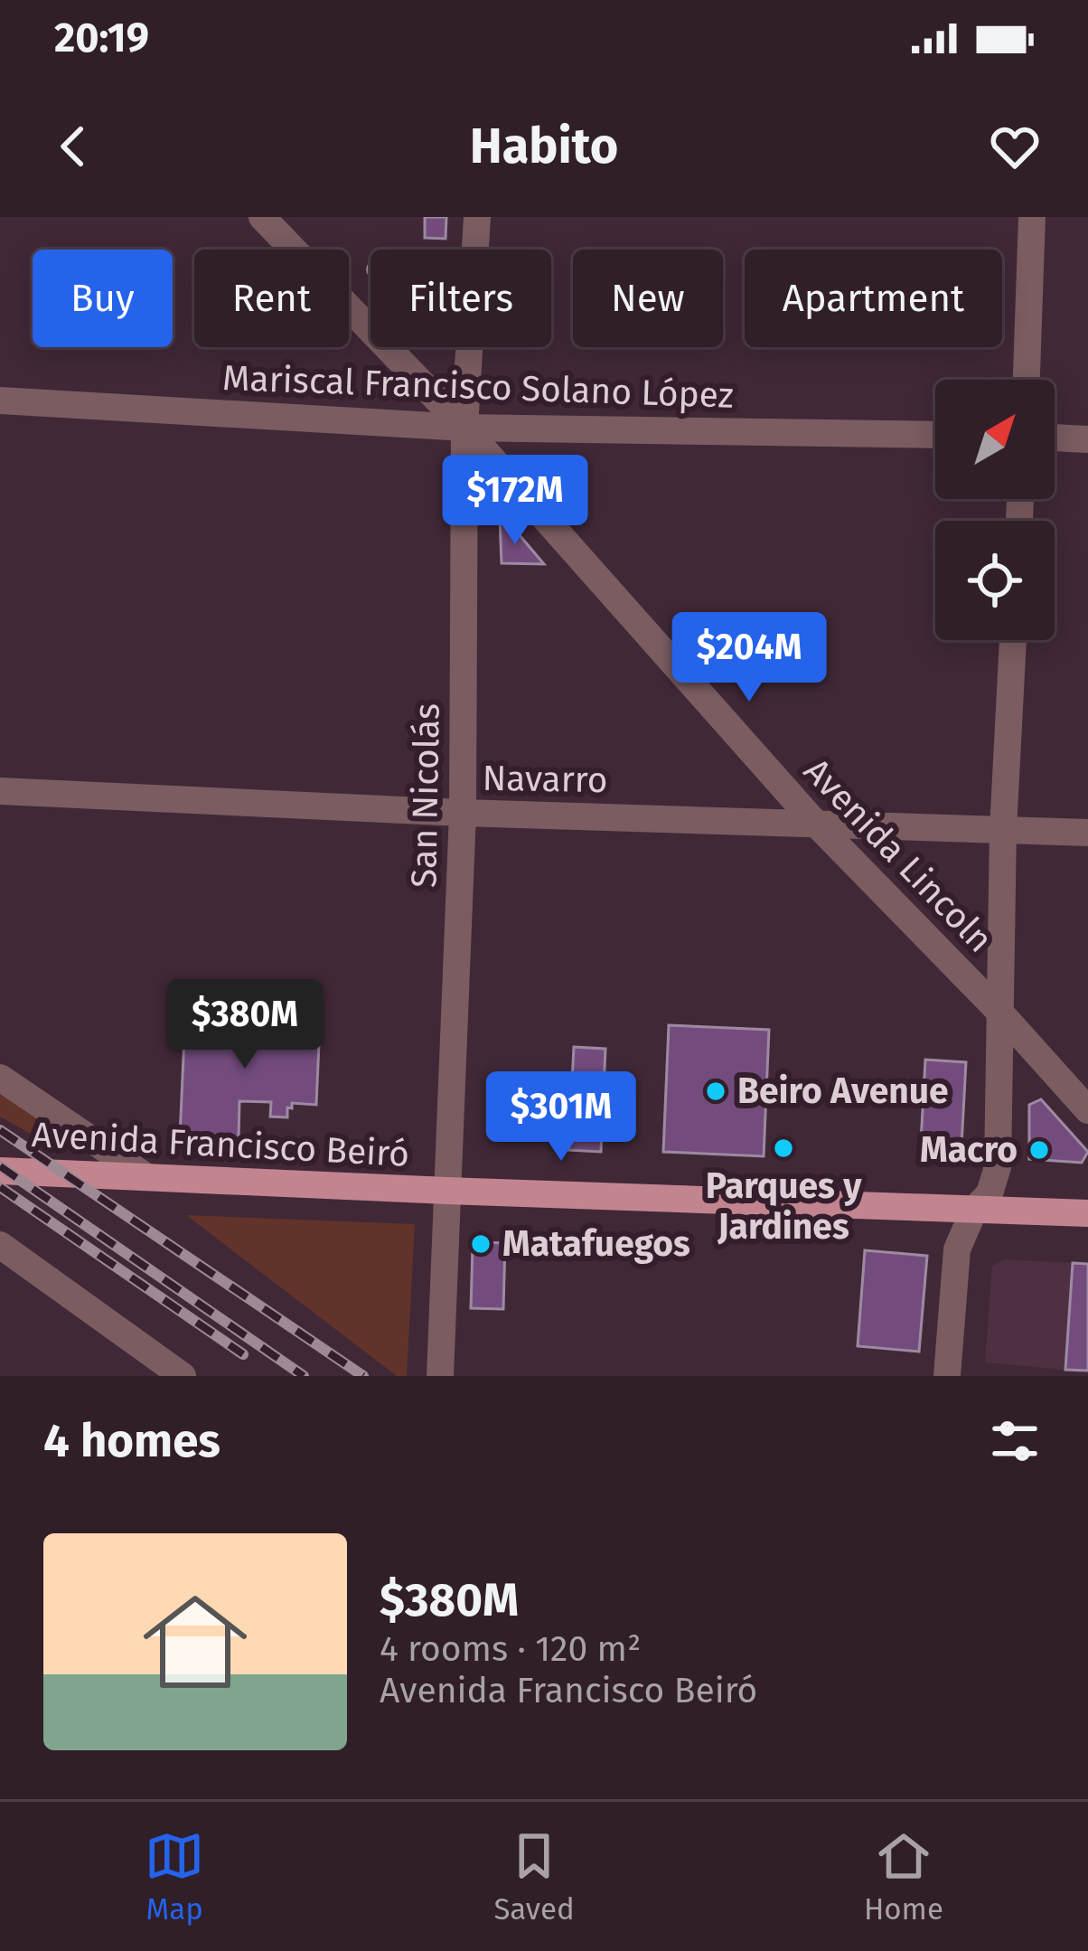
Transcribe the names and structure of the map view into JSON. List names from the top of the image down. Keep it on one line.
{"streets":{"main road":["Avenida Francisco Beiró"],"street":["Mariscal Francisco Solano López","Navarro","San Nicolás","Avenida Lincoln"]},"crossings":[["Mariscal Francisco Solano López","San Nicolás"],["Mariscal Francisco Solano López","Avenida Lincoln"],["Navarro","San Nicolás"],["Navarro","Avenida Lincoln"],["San Nicolás","Avenida Lincoln"],["San Nicolás","Avenida Francisco Beiró"]],"places":["Beiro Avenue","Parques y Jardines","Macro","Matafuegos"],"north":"top right","page":{"status":"20:19","header":"Habito","chip":["Buy","Rent","Filters","New","Apartment"],"price":["$172M","$204M","$380M","$301M"],"heading":"4 homes","list":[{"name":"$380M","note":"4 rooms · 120 m² · Avenida Francisco Beiró"}],"tabs":["Map","Saved","Home"]}}
